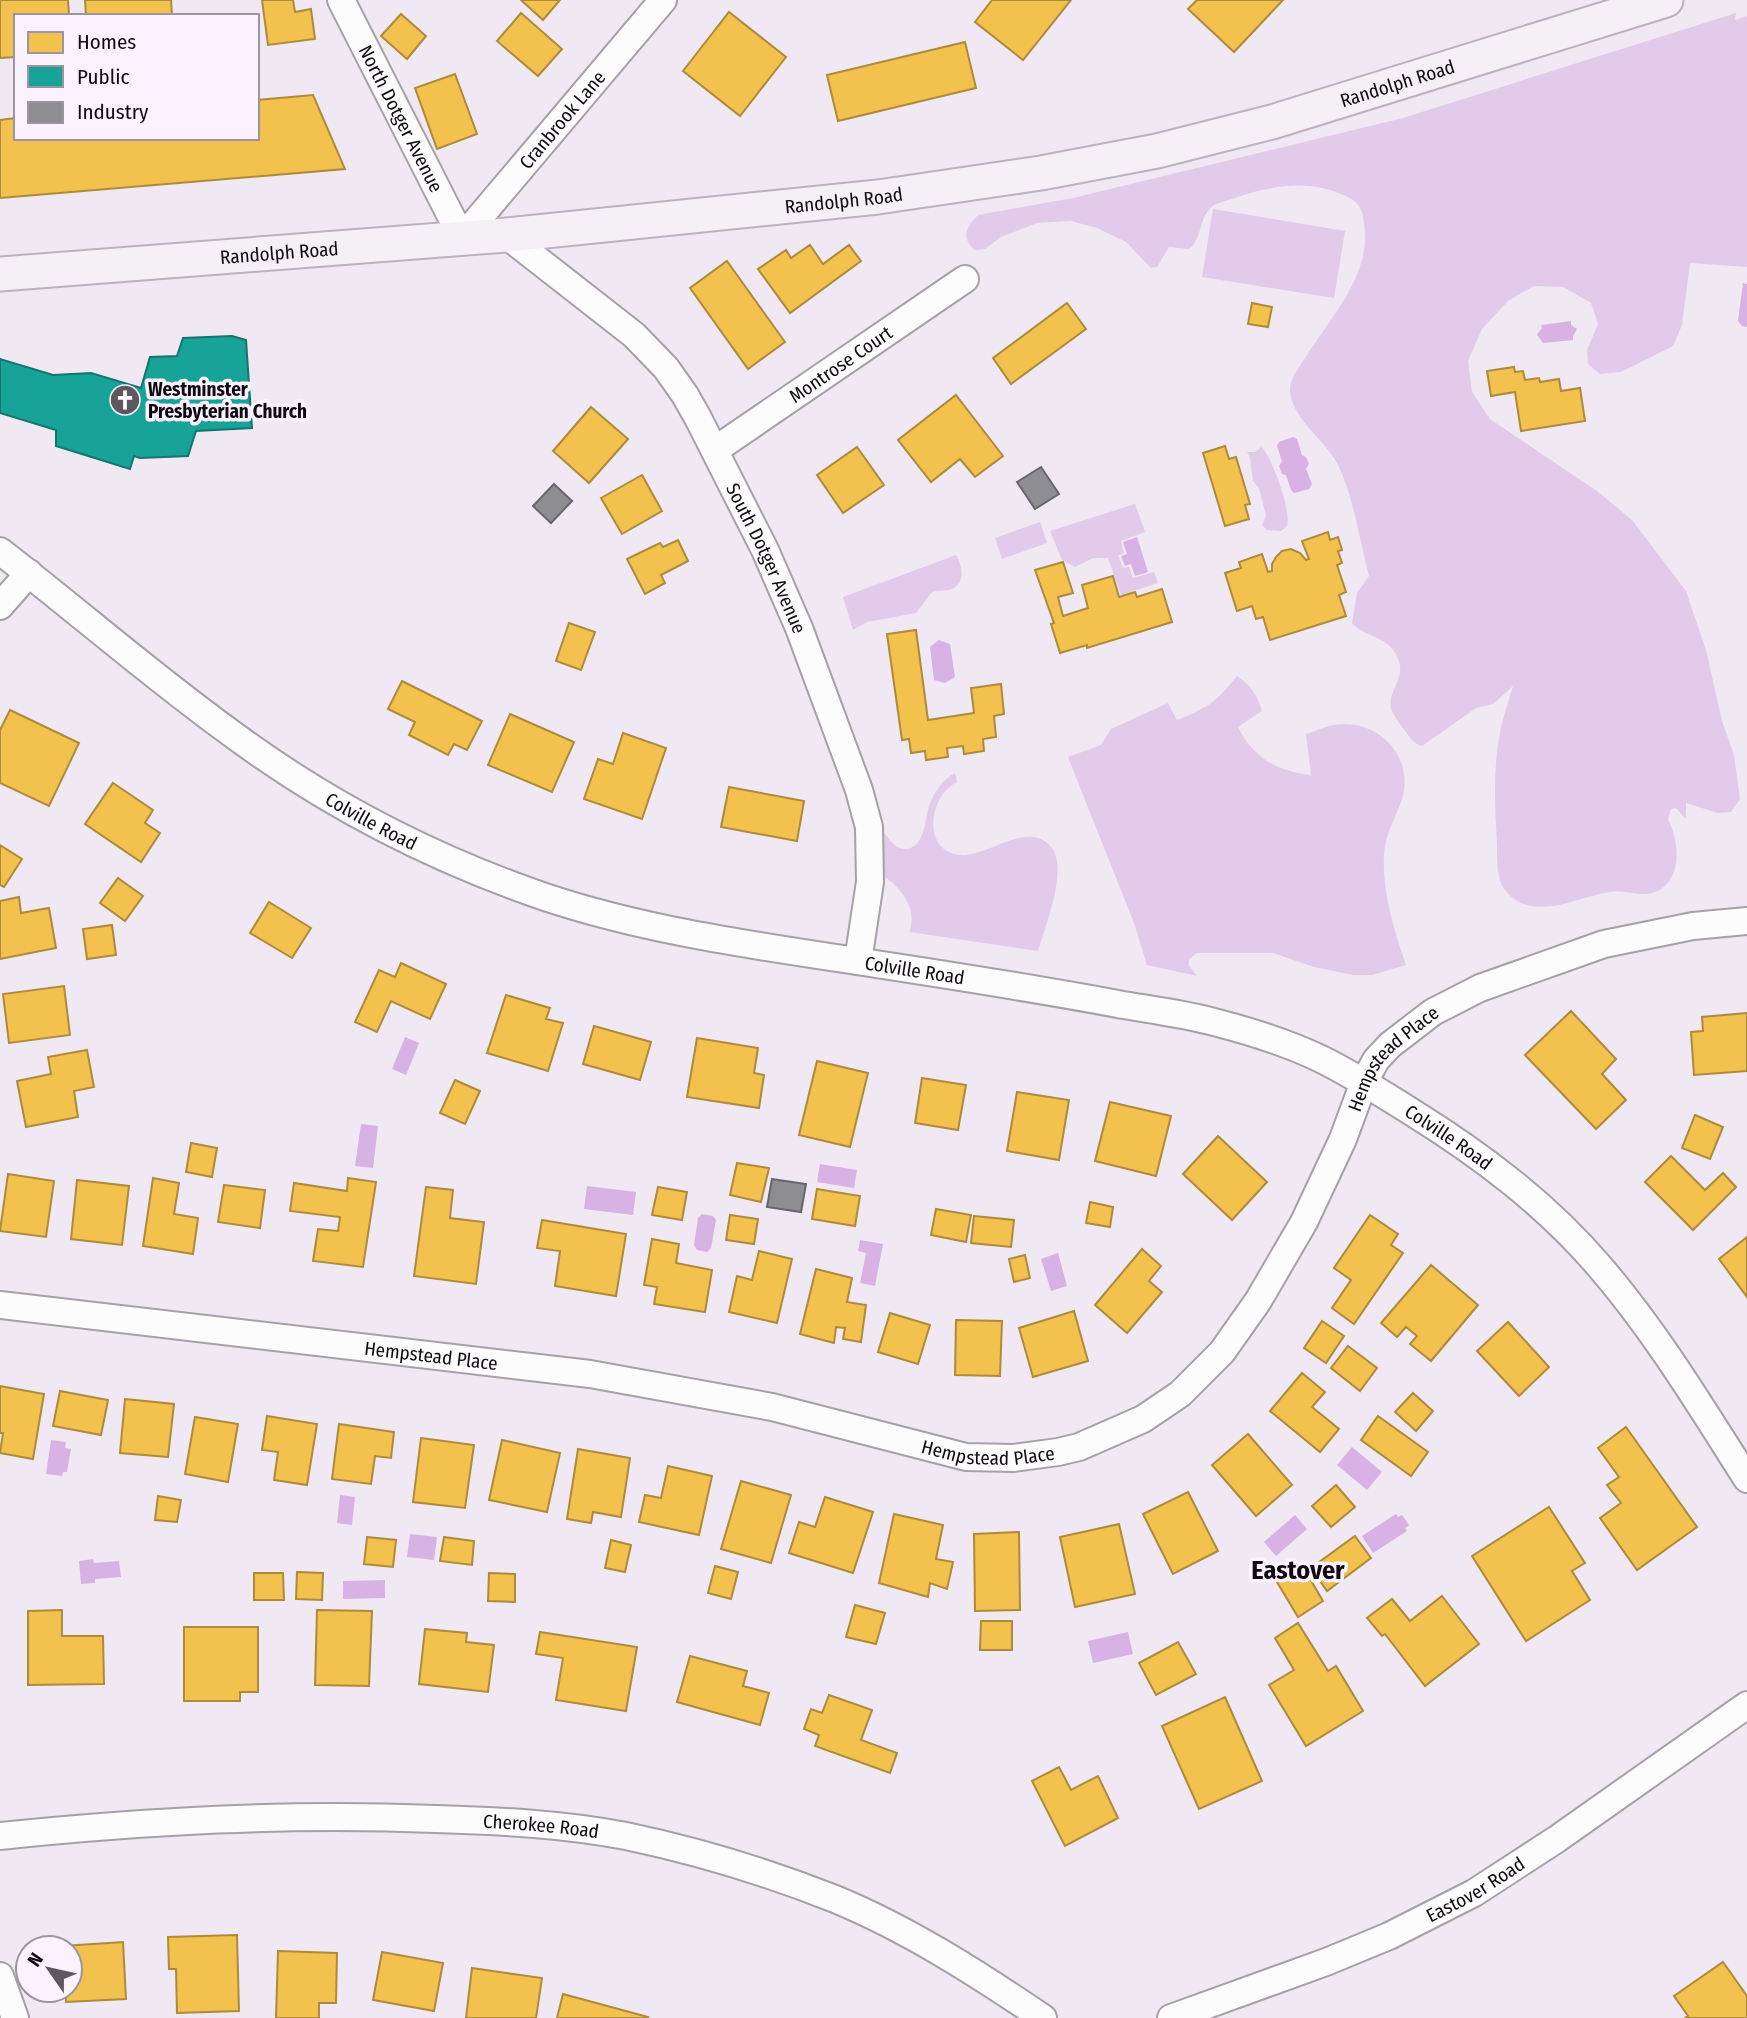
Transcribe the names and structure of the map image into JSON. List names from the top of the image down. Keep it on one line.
{"streets":{"main road":["Randolph Road"],"street":["Cranbrook Lane","North Dotger Avenue","Montrose Court","South Dotger Avenue","Colville Road","Hempstead Place","Cherokee Road","Eastover Road"]},"crossings":[["Randolph Road","Cranbrook Lane"],["Randolph Road","North Dotger Avenue"],["Randolph Road","South Dotger Avenue"],["Cranbrook Lane","North Dotger Avenue"],["Montrose Court","South Dotger Avenue"],["South Dotger Avenue","Colville Road"],["Colville Road","Hempstead Place"]],"districts":["Eastover"],"places":{"church":["Westminster Presbyterian Church"]},"legend":["Homes","Public","Industry"],"north":"top left"}
